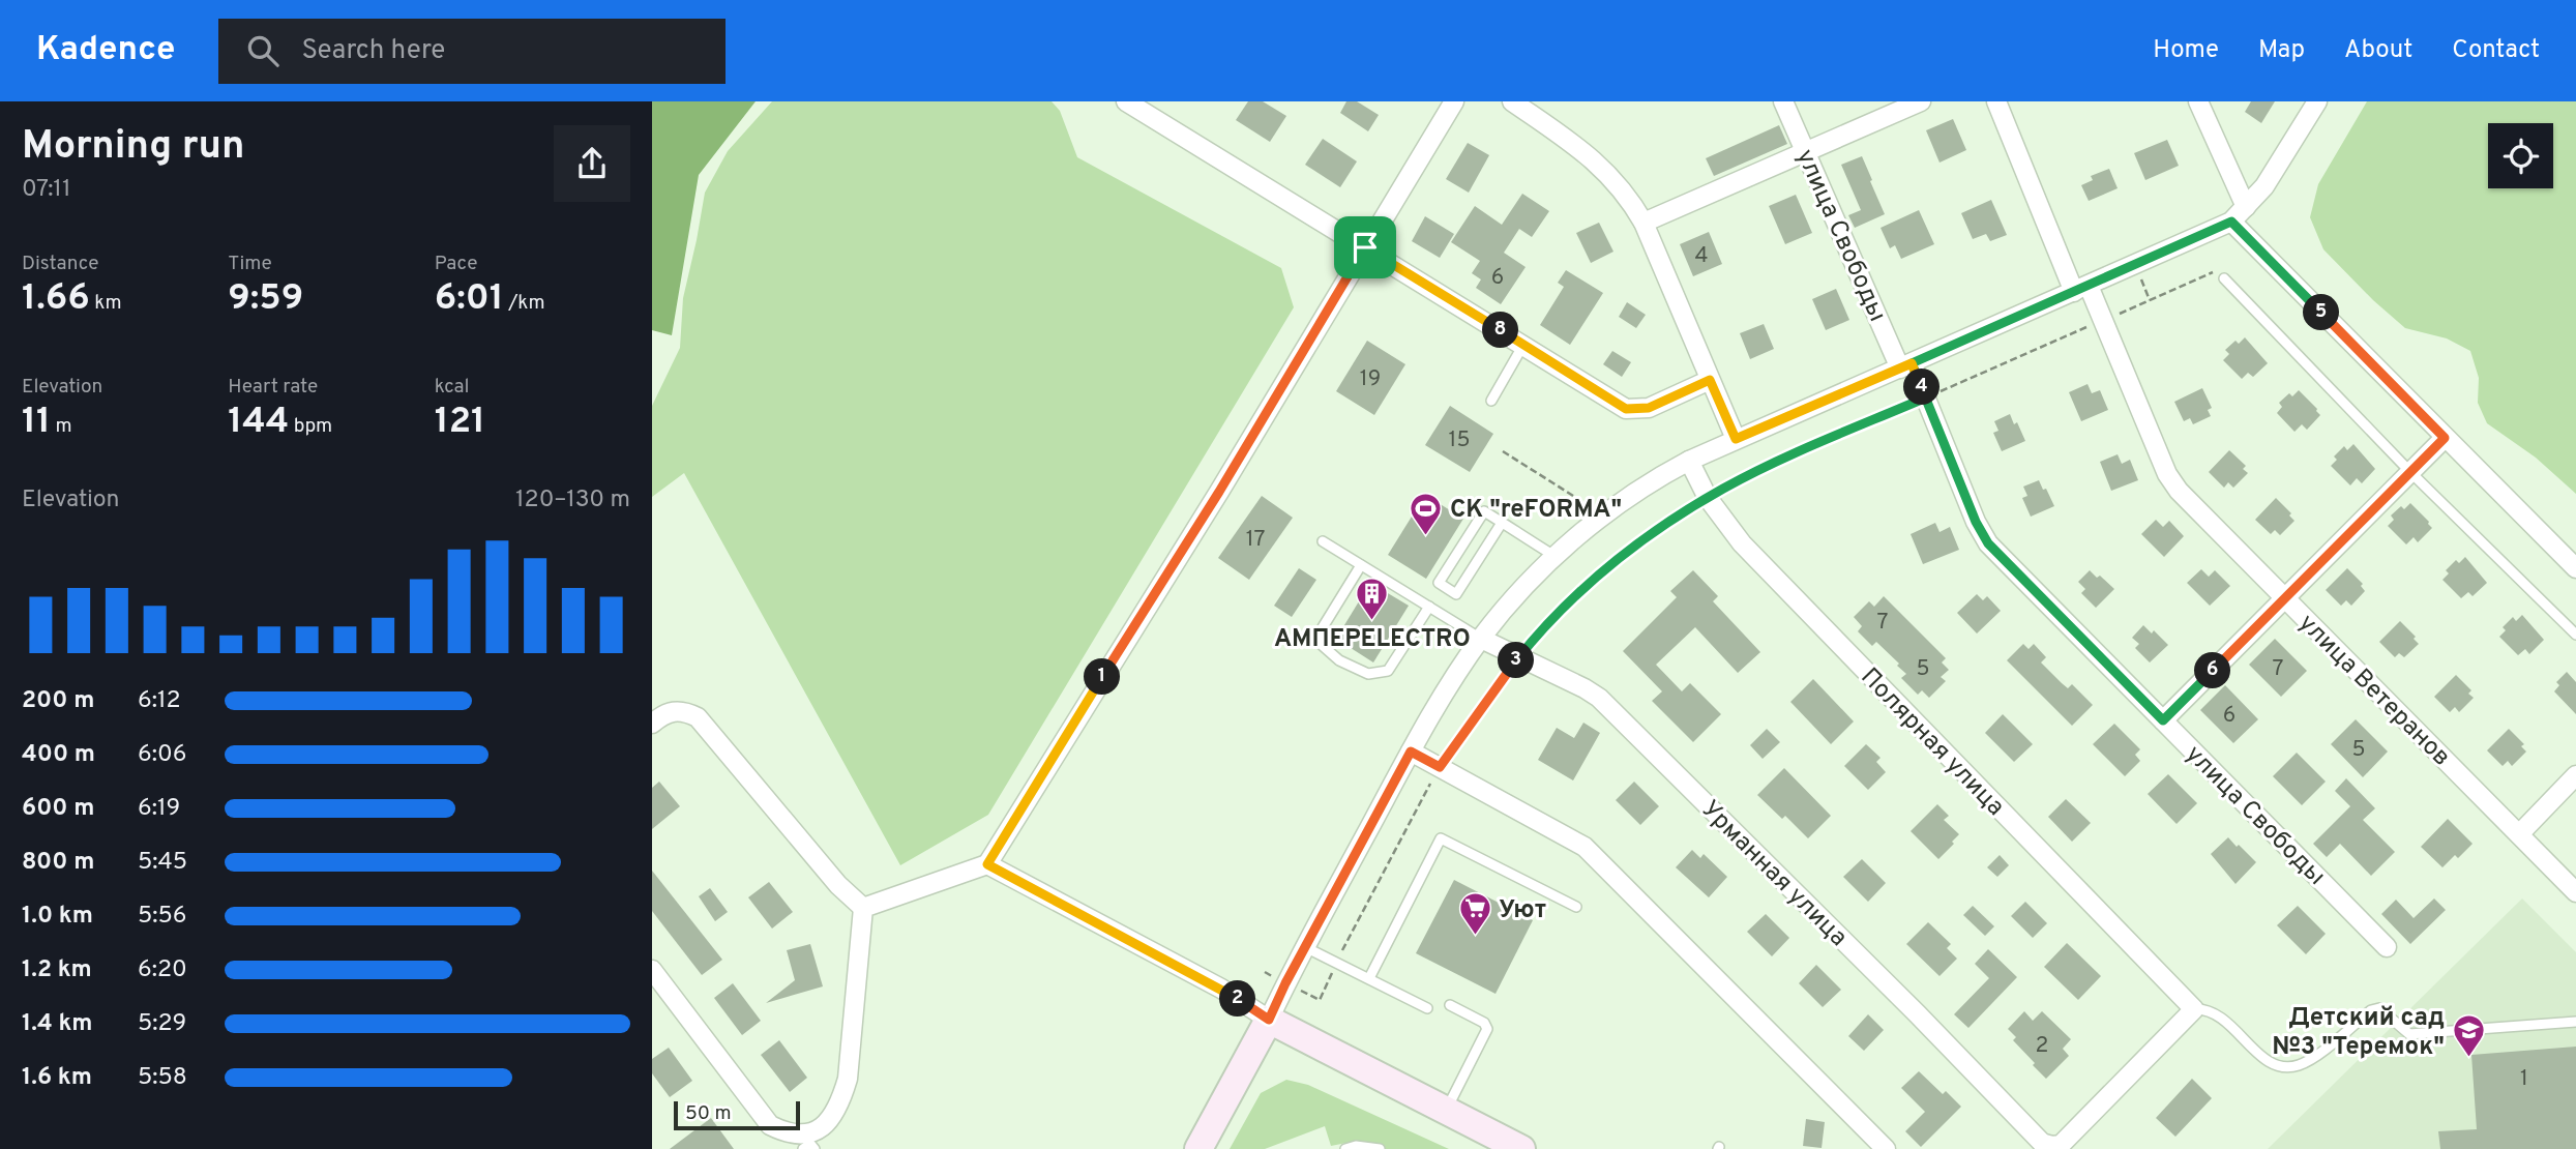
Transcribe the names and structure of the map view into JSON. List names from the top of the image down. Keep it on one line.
{"streets":{"street":["улица Свободы","улица Ветеранов","Полярная улица","Урманная улица"]},"crossings":[["Полярная улица","Урманная улица"]],"places":{"sports":["СК \"reFORMA\""],"building":["АМПЕРELECTRO"],"supermarket":["Уют"],"school or university":["Детский сад №3 \"Теремок\""]},"house_numbers":["4","6","19","15","17","7","5","7","6","5","2","1"],"scale_bar":"50 m","page":{"header":"Kadence","search":"Search here","nav":["Home","Map","About","Contact"],"heading":["Morning run","07:11"],"stats":[["Distance","1.66 km"],["Time","9:59"],["Pace","6:01 /km"],["Elevation","11 m"],["Heart rate","144 bpm"],["kcal","121"]],"pins":["5","8","4","3","6","1","2"],"chart":["Elevation","120–130 m"],"list":[{"name":"200 m","note":"6:12"},{"name":"400 m","note":"6:06"},{"name":"600 m","note":"6:19"},{"name":"800 m","note":"5:45"},{"name":"1.0 km","note":"5:56"},{"name":"1.2 km","note":"6:20"},{"name":"1.4 km","note":"5:29"},{"name":"1.6 km","note":"5:58"}],"scale":"50 m"}}
